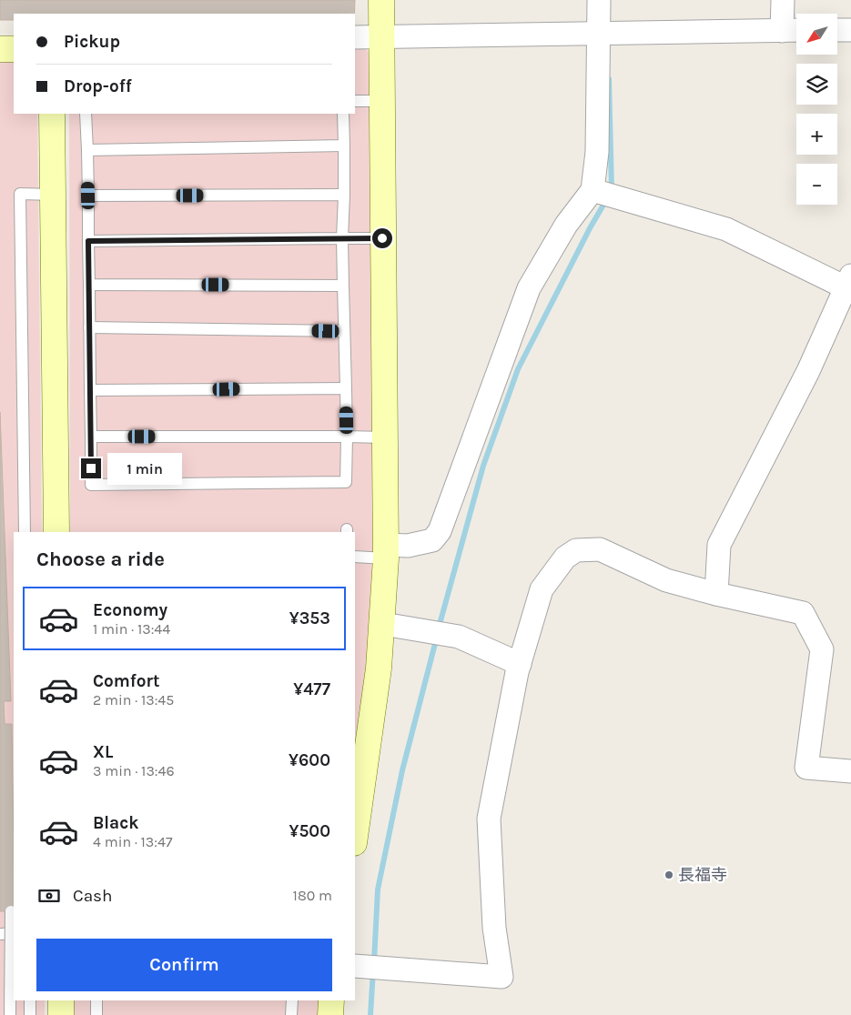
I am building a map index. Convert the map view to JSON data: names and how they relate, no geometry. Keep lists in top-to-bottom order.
{
  "places": ["長福寺"],
  "north": "bottom left",
  "page": {
    "map_buttons": ["+", "−"],
    "banner": ["Pickup", "Drop-off"],
    "bubble": "1 min",
    "heading": "Choose a ride",
    "list": [
      {
        "name": "Economy",
        "note": "1 min · 13:44",
        "value": "¥353"
      },
      {
        "name": "Comfort",
        "note": "2 min · 13:45",
        "value": "¥477"
      },
      {
        "name": "XL",
        "note": "3 min · 13:46",
        "value": "¥600"
      },
      {
        "name": "Black",
        "note": "4 min · 13:47",
        "value": "¥500"
      }
    ],
    "pay": ["Cash", "180 m"],
    "buttons": "Confirm"
  }
}
